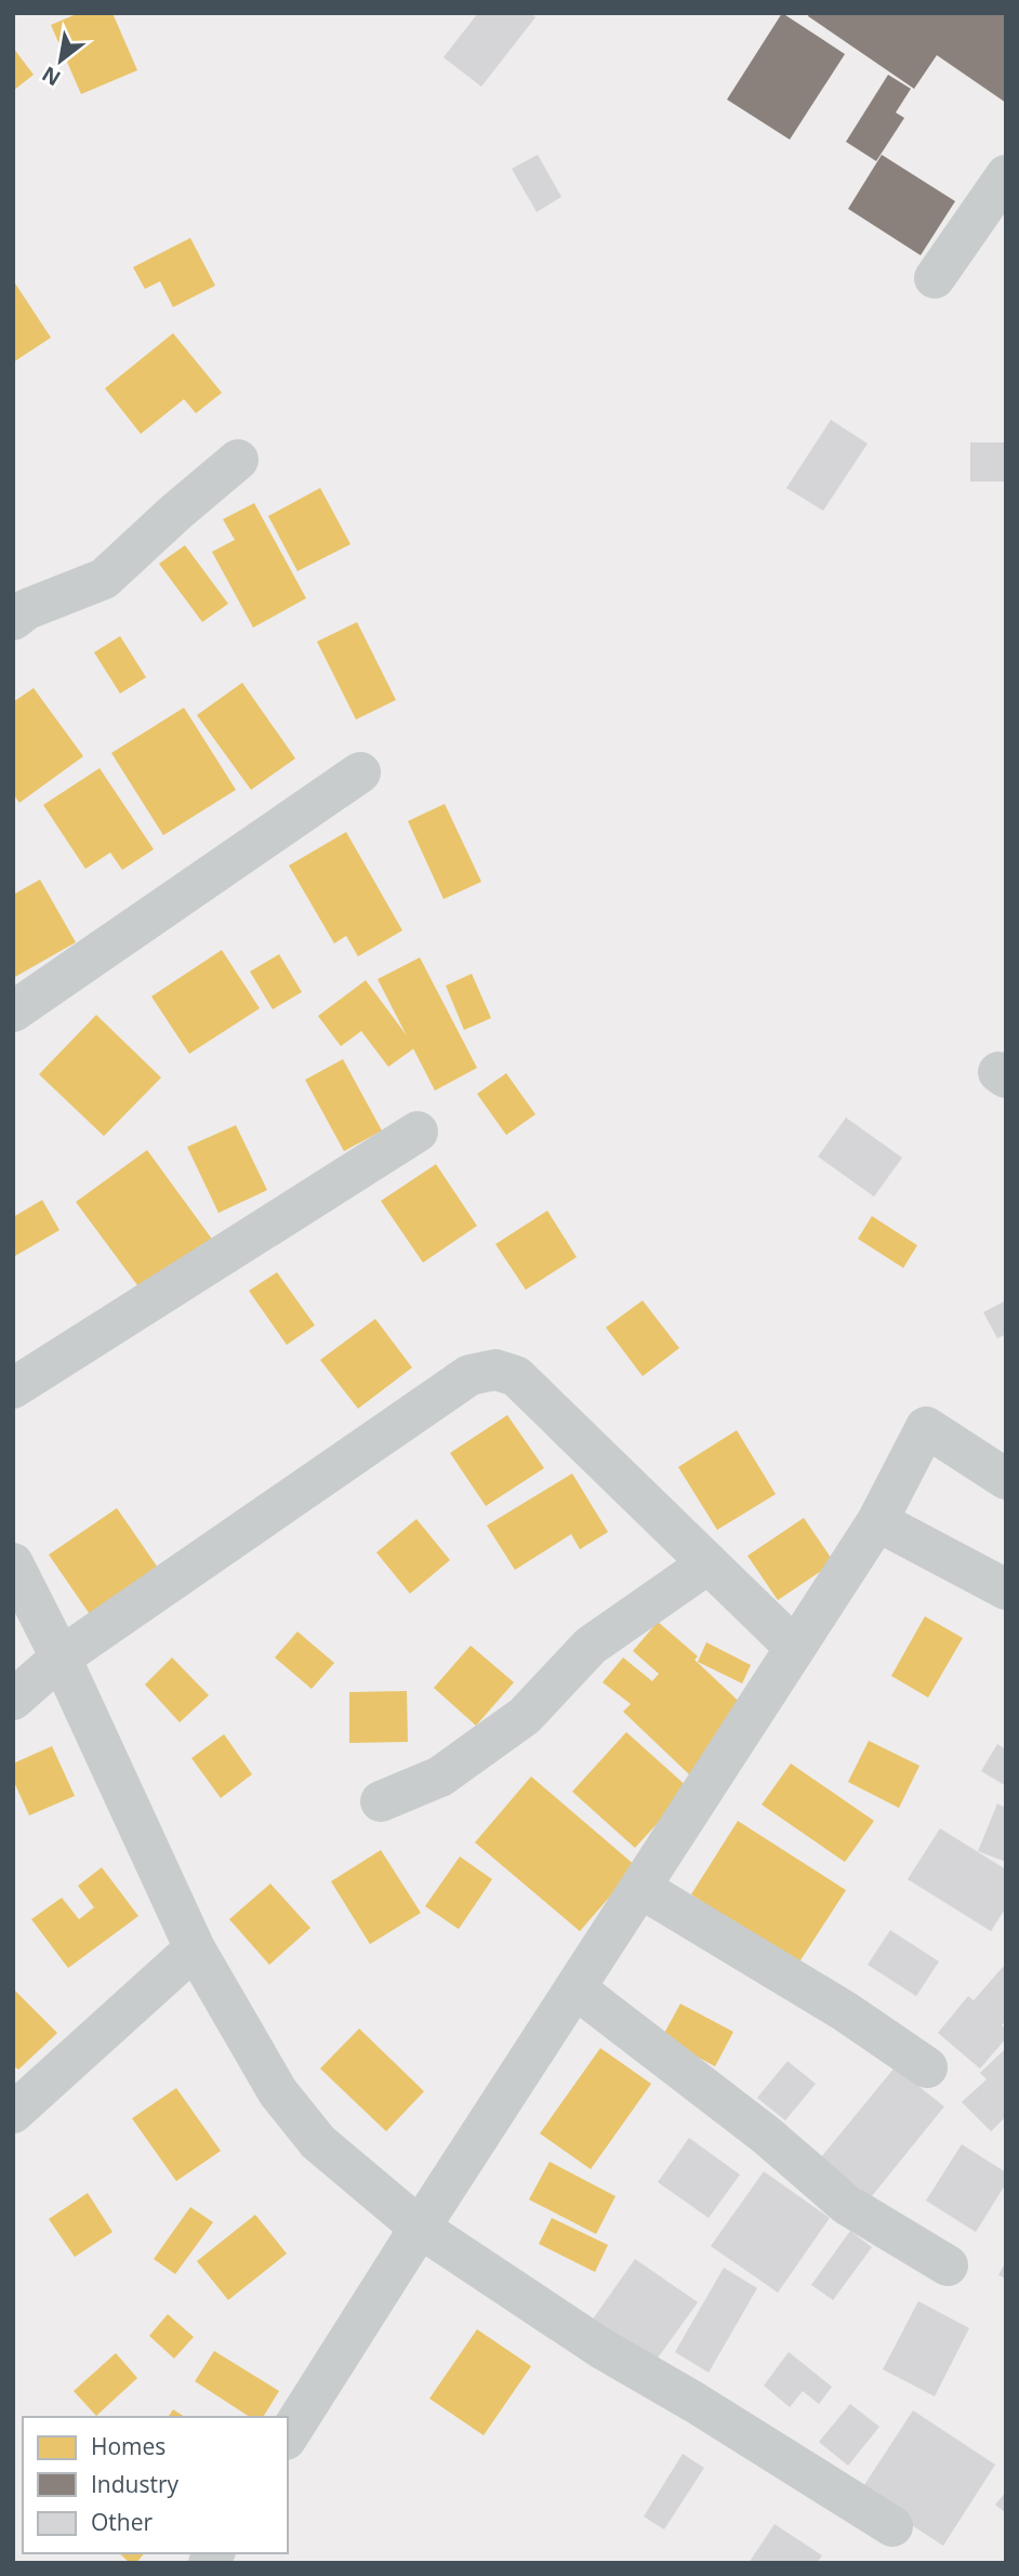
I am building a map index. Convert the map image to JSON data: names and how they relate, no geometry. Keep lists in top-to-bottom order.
{
  "legend": ["Homes", "Industry", "Other"],
  "north": "bottom left"
}
